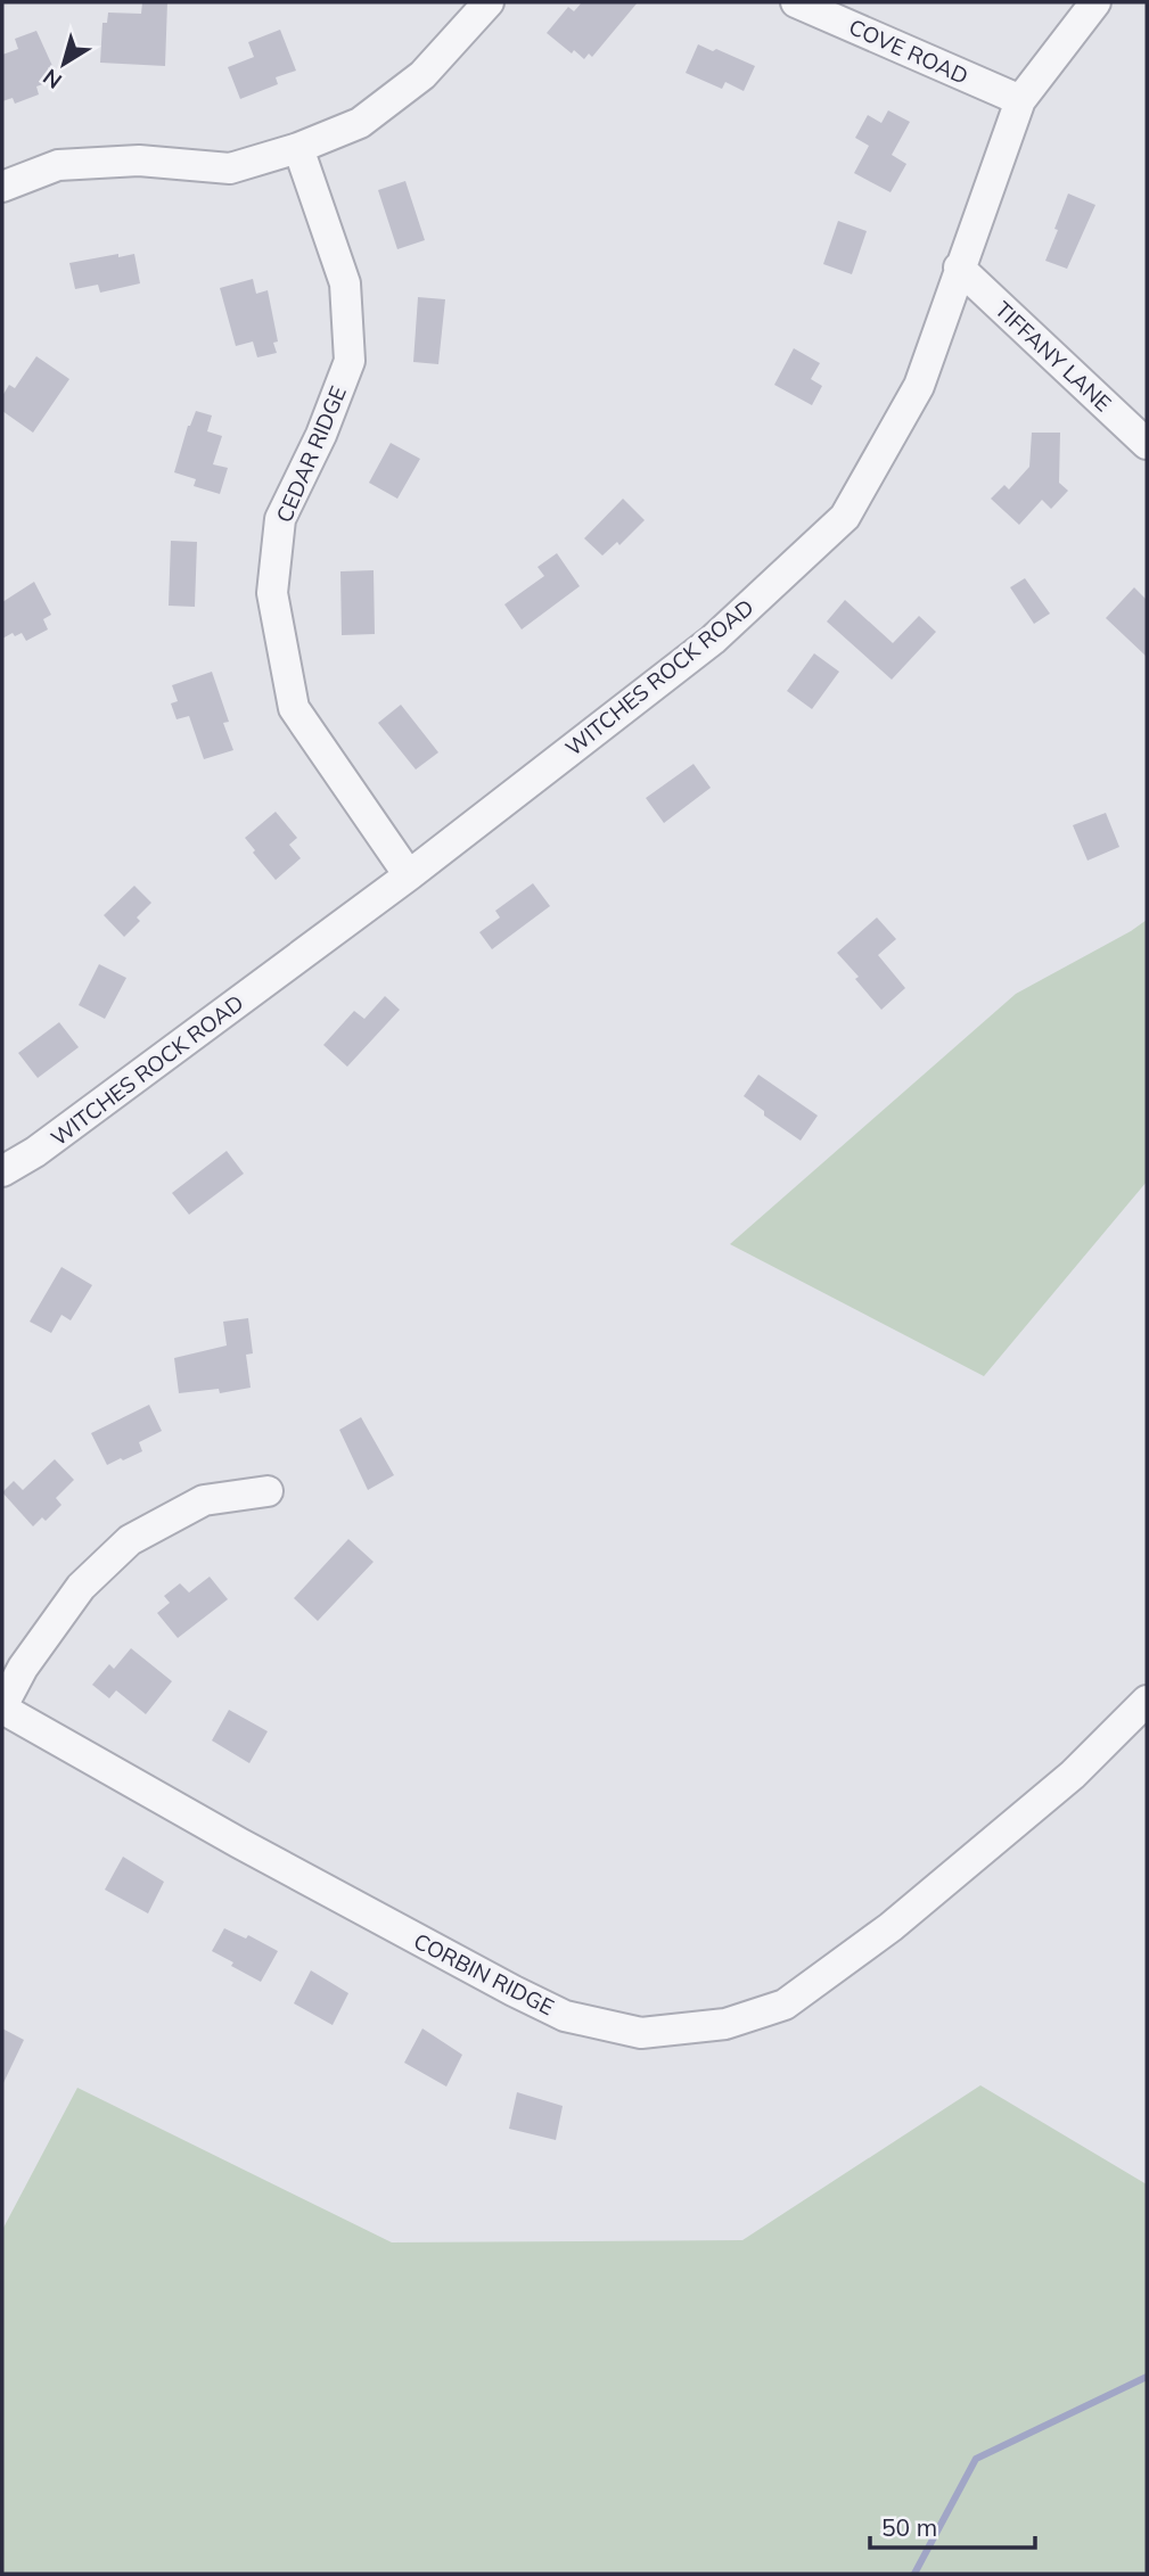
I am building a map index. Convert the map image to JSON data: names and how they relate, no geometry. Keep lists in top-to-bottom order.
{
  "streets": {
    "street": [
      "COVE ROAD",
      "TIFFANY LANE",
      "CEDAR RIDGE",
      "WITCHES ROCK ROAD",
      "CORBIN RIDGE"
    ]
  },
  "crossings": [
    ["COVE ROAD", "WITCHES ROCK ROAD"],
    ["TIFFANY LANE", "WITCHES ROCK ROAD"],
    ["CEDAR RIDGE", "WITCHES ROCK ROAD"]
  ],
  "scale_bar": "50 m",
  "north": "bottom left"
}
